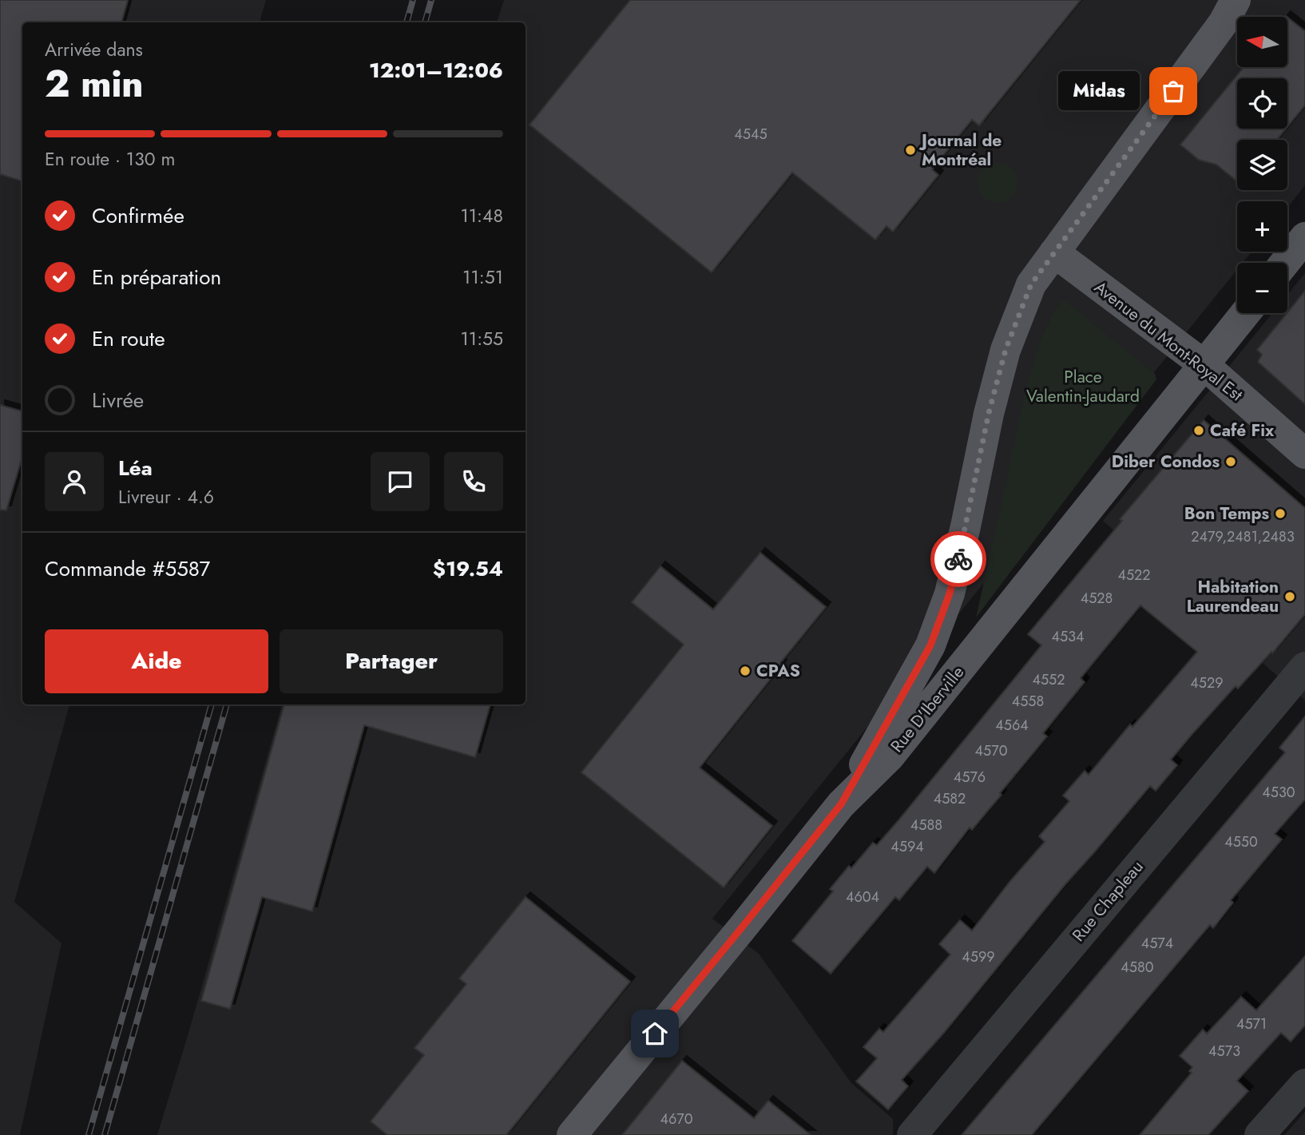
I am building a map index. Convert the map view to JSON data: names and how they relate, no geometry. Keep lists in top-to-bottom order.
{
  "streets": {
    "main road": ["Avenue du Mont-Royal Est", "Rue D'Iberville"],
    "street": ["Rue Chapleau"]
  },
  "crossings": [
    ["Avenue du Mont-Royal Est", "Rue D'Iberville"]
  ],
  "parks": ["Place Valentin-Jaudard"],
  "places": [
    "Midas",
    "Journal de Montréal",
    "Café Fix",
    "Diber Condos",
    "Bon Temps",
    "Habitation Laurendeau",
    "CPAS"
  ],
  "house_numbers": [
    "4545",
    "2479,2481,2483",
    "4522",
    "4528",
    "4534",
    "4552",
    "4529",
    "4558",
    "4564",
    "4570",
    "4576",
    "4530",
    "4582",
    "4588",
    "4550",
    "4594",
    "4604",
    "4574",
    "4599",
    "4580",
    "4571",
    "4573",
    "4670"
  ],
  "north": "left",
  "page": {
    "map_buttons": ["+", "−"],
    "heading": ["2 min", "Arrivée dans", "12:01–12:06"],
    "panel": [
      "Léa",
      "Livreur · 4.6",
      "Commande #5587",
      "$19.54"
    ],
    "bubble": "Midas",
    "bar": "En route · 130 m",
    "list": [
      ["Confirmée", "11:48"],
      ["En préparation", "11:51"],
      ["En route", "11:55"],
      "Livrée"
    ],
    "buttons": ["Aide", "Partager"]
  }
}
